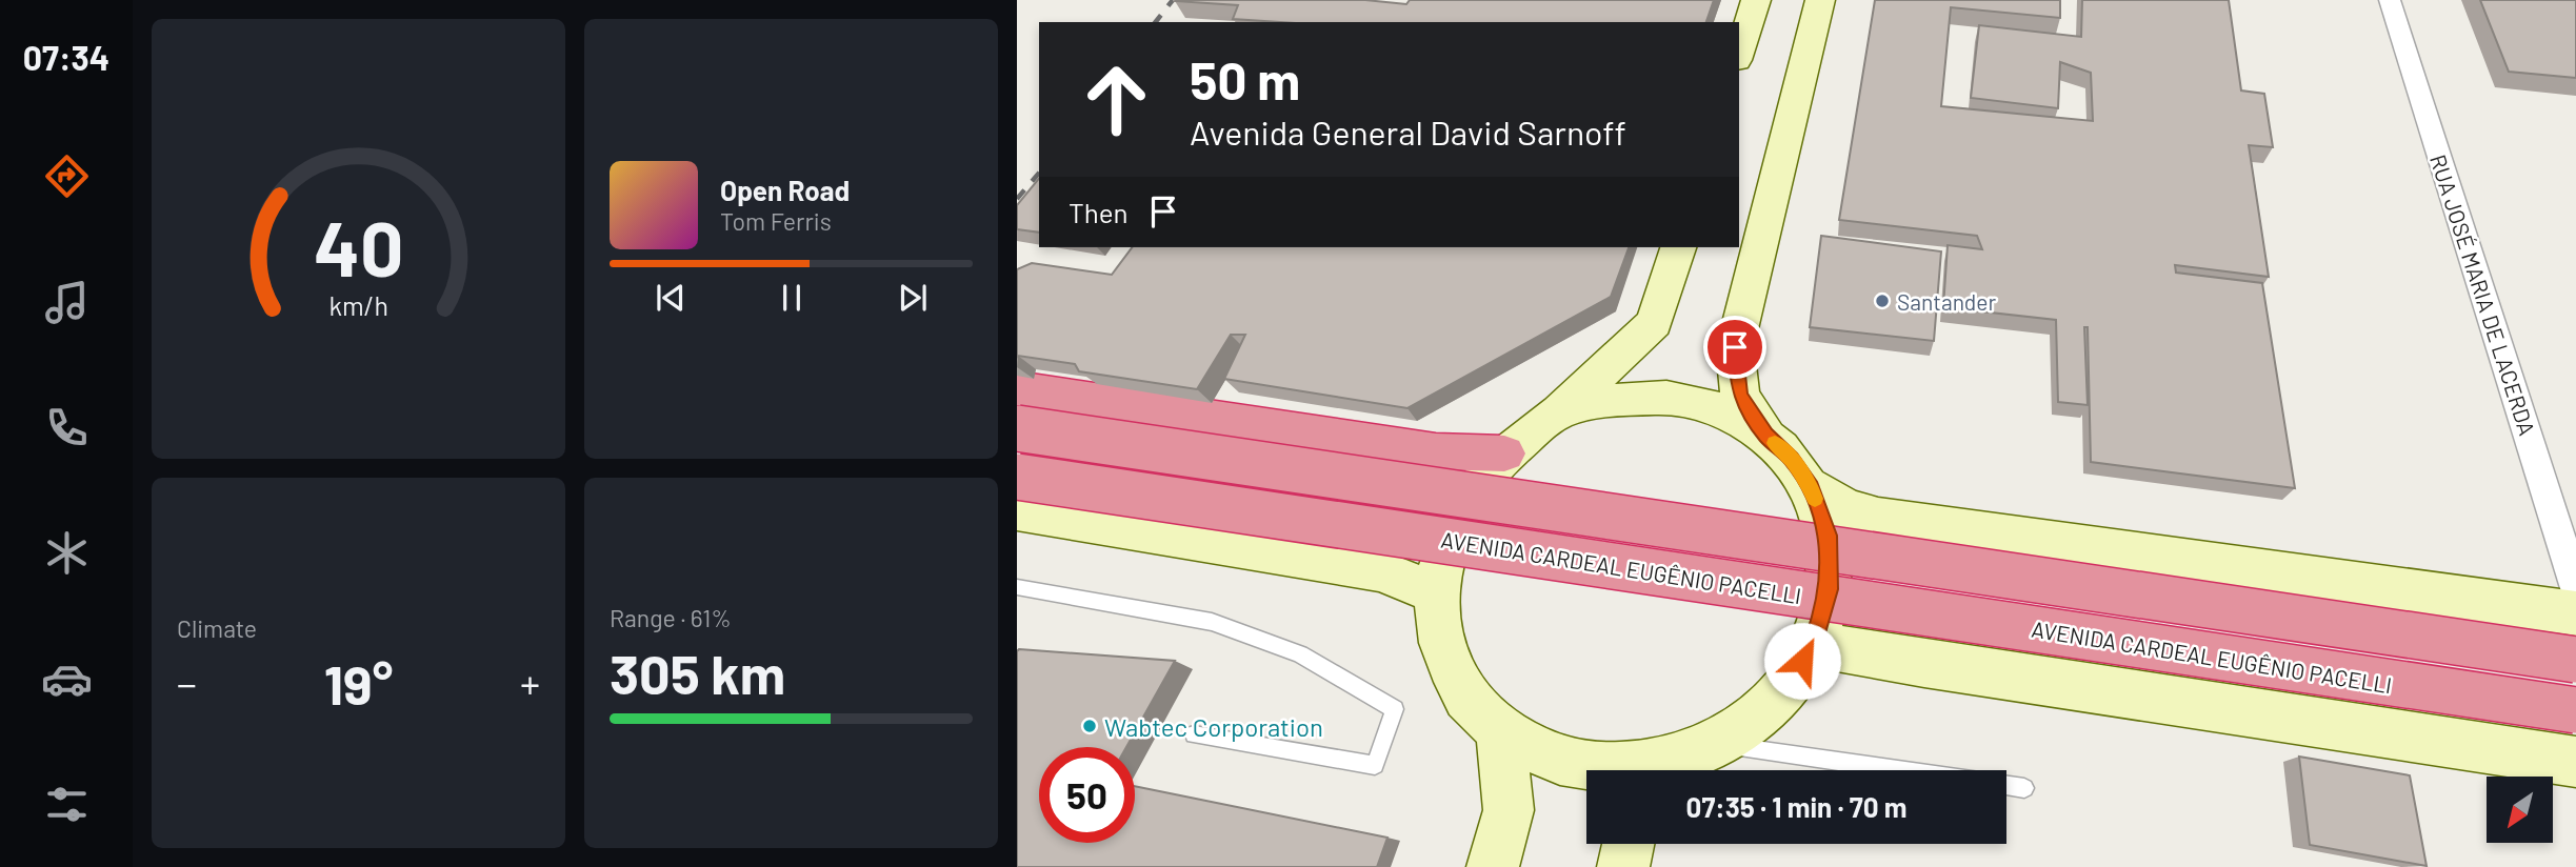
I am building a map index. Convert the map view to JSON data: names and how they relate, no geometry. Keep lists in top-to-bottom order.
{
  "streets": {
    "highway": ["AVENIDA CARDEAL EUGÊNIO PACELLI"],
    "street": ["RUA JOSÉ MARIA DE LACERDA"]
  },
  "places": ["Santander", "Wabtec Corporation"],
  "north": "bottom left",
  "page": {
    "tabs": "07:34",
    "turn": ["50 m", "Avenida General David Sarnoff"],
    "song": ["Open Road", "Tom Ferris"],
    "then": "Then",
    "tile": [
      "Climate",
      ["Range · 61%", "305 km"]
    ],
    "heat": ["−", "19°", "+"],
    "limit": "50",
    "trip": "07:35 · 1 min · 70 m",
    "gauge": ["40", "km/h"]
  }
}
